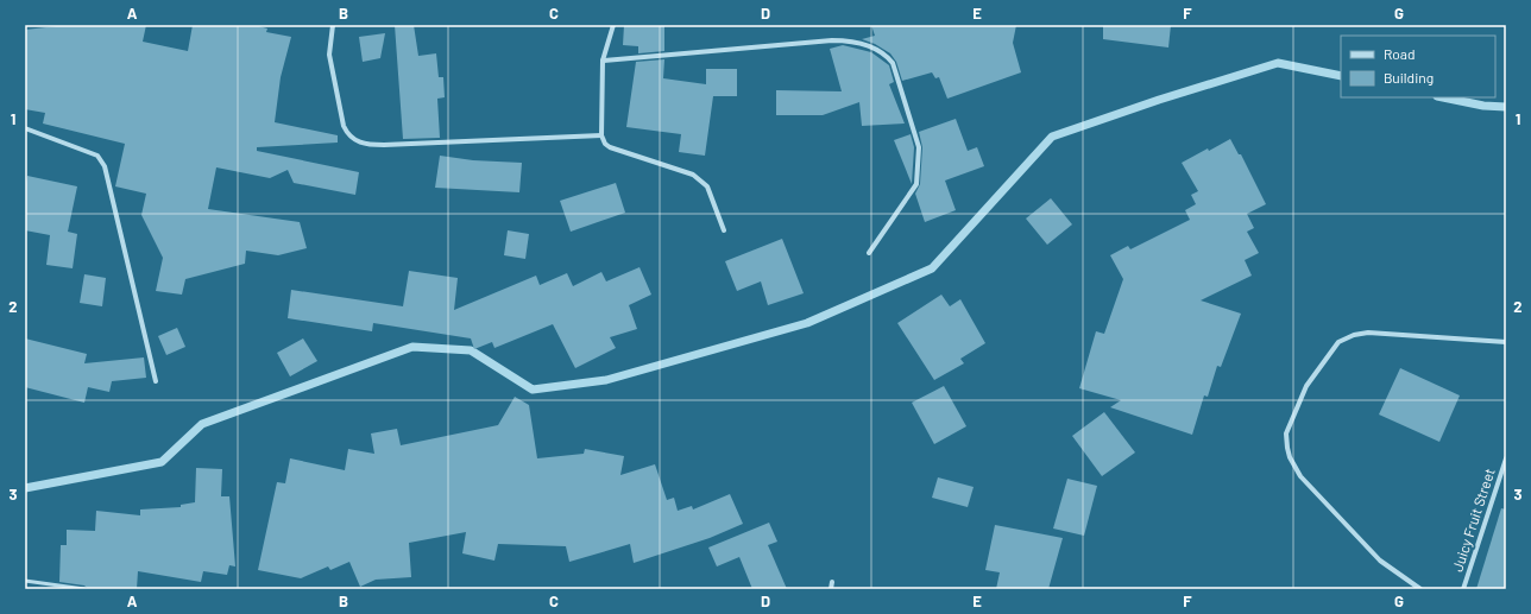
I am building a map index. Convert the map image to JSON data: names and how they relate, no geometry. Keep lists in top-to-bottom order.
{
  "streets": {
    "street": ["Juicy Fruit Street"]
  },
  "legend": ["Road", "Building"],
  "grid": {
    "columns": [
      "A",
      "B",
      "C",
      "D",
      "E",
      "F",
      "G"
    ],
    "rows": ["1", "2", "3"]
  }
}
